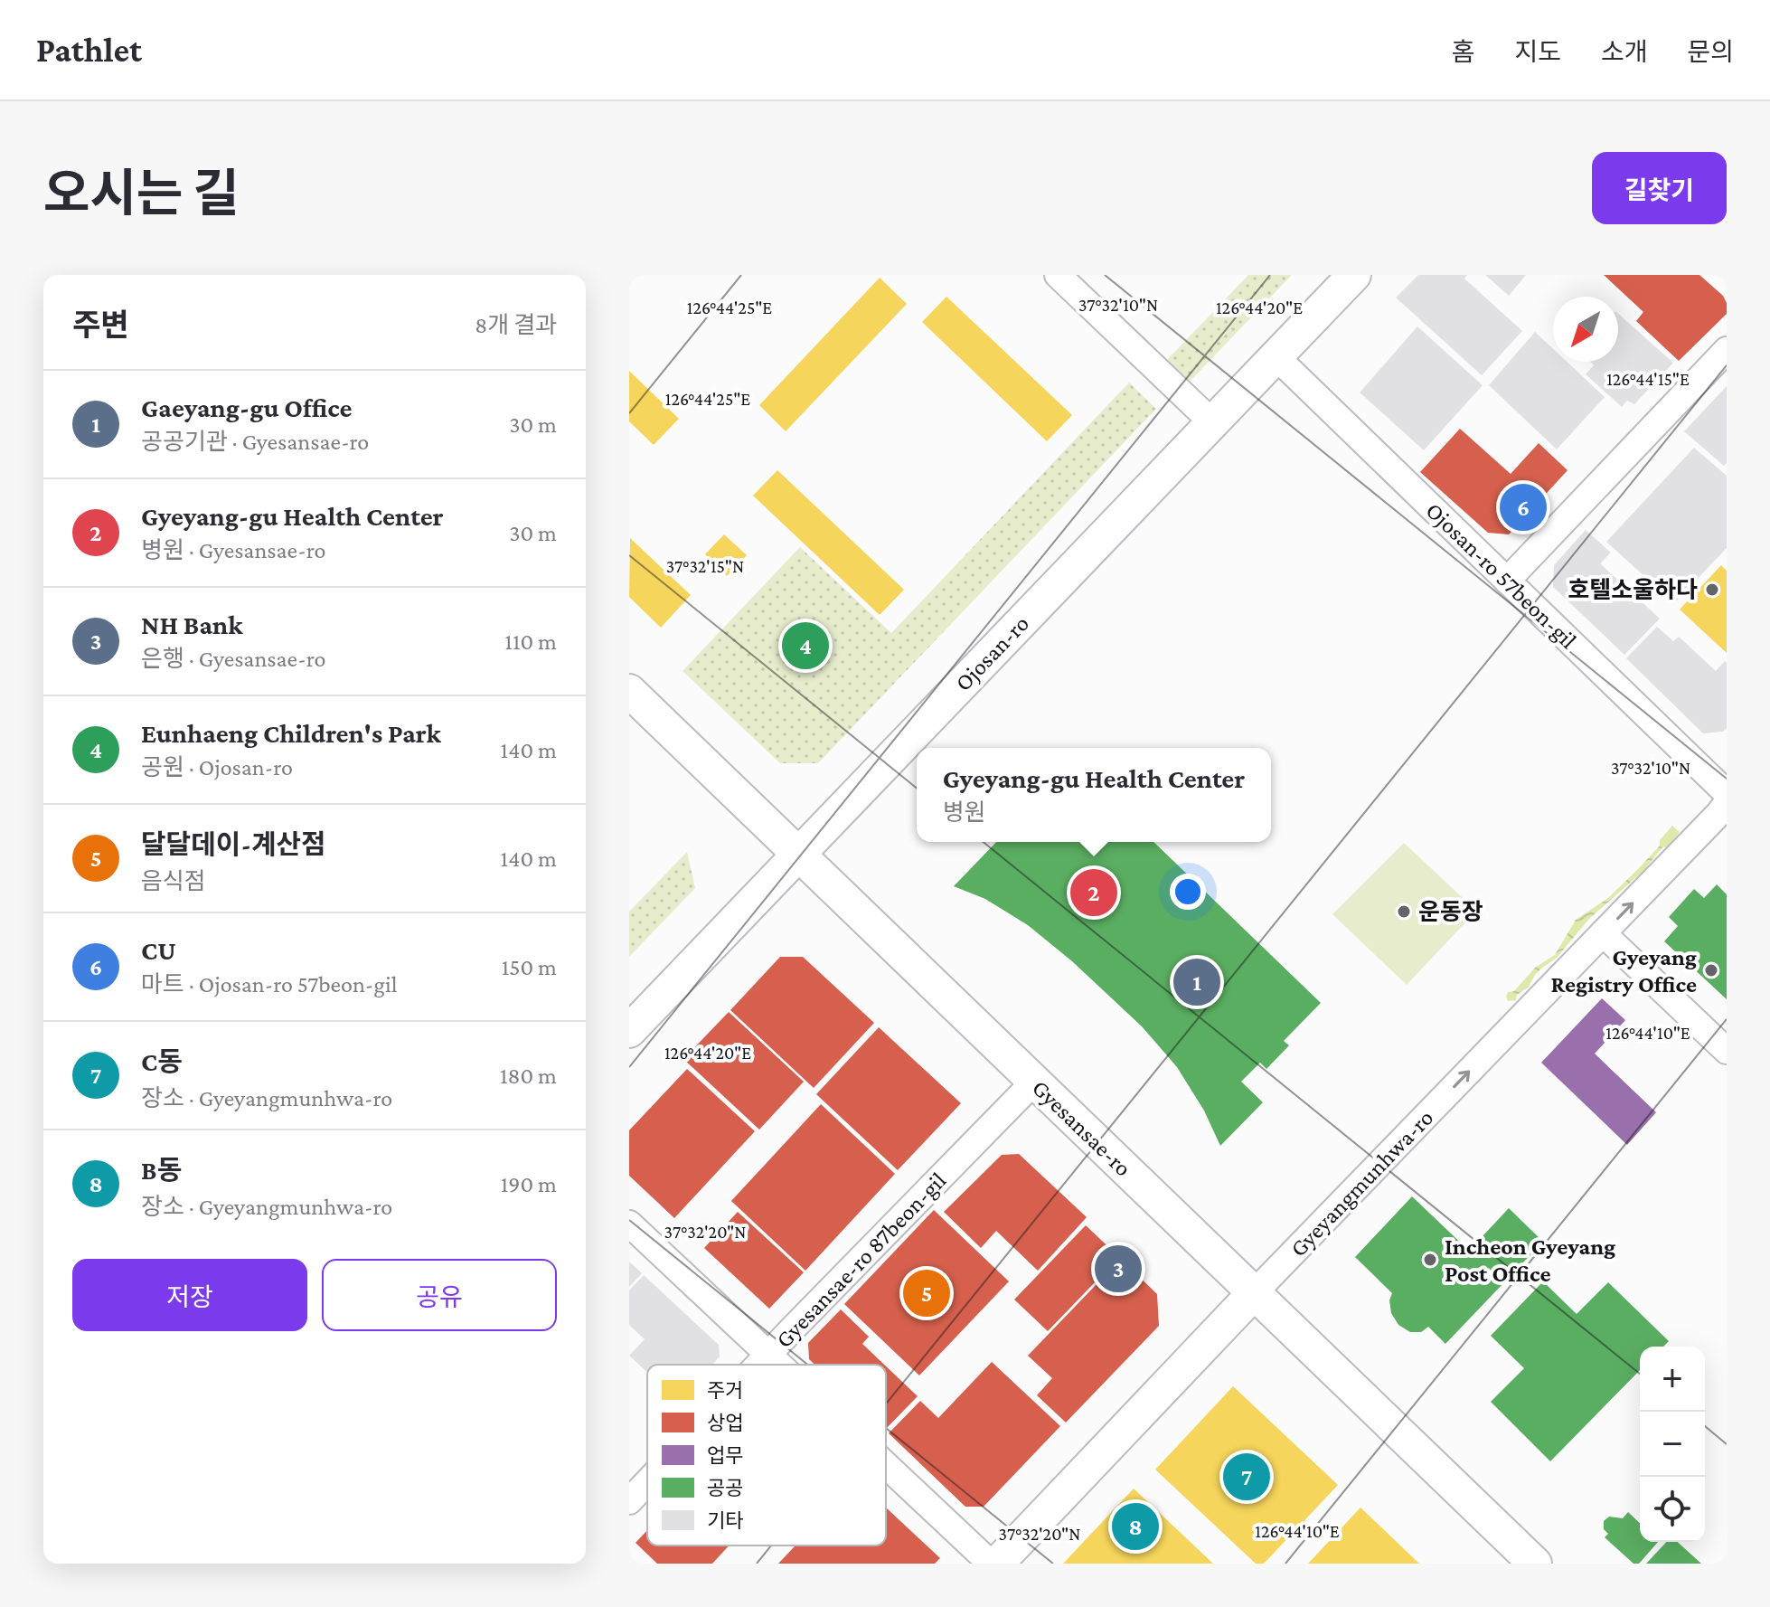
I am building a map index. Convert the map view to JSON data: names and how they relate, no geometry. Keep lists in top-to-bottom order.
{
  "streets": {
    "street": [
      "Ojosan-ro 57beon-gil",
      "Ojosan-ro",
      "Gyesansae-ro",
      "Gyeyangmunhwa-ro",
      "Gyesansae-ro 87beon-gil"
    ]
  },
  "crossings": [
    ["Ojosan-ro 57beon-gil", "Ojosan-ro"],
    ["Ojosan-ro", "Gyesansae-ro"],
    ["Gyesansae-ro", "Gyeyangmunhwa-ro"],
    ["Gyesansae-ro", "Gyesansae-ro 87beon-gil"]
  ],
  "one_way": ["Gyeyangmunhwa-ro"],
  "places": [
    "호텔소울하다",
    "운동장",
    "Gyeyang Registry Office",
    "Incheon Gyeyang Post Office"
  ],
  "legend": [
    "주거",
    "상업",
    "업무",
    "공공",
    "기타"
  ],
  "north": "bottom left",
  "page": {
    "header": "Pathlet",
    "nav": [
      "홈",
      "지도",
      "소개",
      "문의"
    ],
    "title": "오시는 길",
    "buttons": [
      "길찾기",
      ["저장", "공유"]
    ],
    "heading": ["주변", "8개 결과"],
    "list": [
      {
        "mark": "1",
        "name": "Gaeyang-gu Office",
        "note": "공공기관 · Gyesansae-ro",
        "value": "30 m"
      },
      {
        "mark": "2",
        "name": "Gyeyang-gu Health Center",
        "note": "병원 · Gyesansae-ro",
        "value": "30 m"
      },
      {
        "mark": "3",
        "name": "NH Bank",
        "note": "은행 · Gyesansae-ro",
        "value": "110 m"
      },
      {
        "mark": "4",
        "name": "Eunhaeng Children's Park",
        "note": "공원 · Ojosan-ro",
        "value": "140 m"
      },
      {
        "mark": "5",
        "name": "달달데이-계산점",
        "note": "음식점",
        "value": "140 m"
      },
      {
        "mark": "6",
        "name": "CU",
        "note": "마트 · Ojosan-ro 57beon-gil",
        "value": "150 m"
      },
      {
        "mark": "7",
        "name": "C동",
        "note": "장소 · Gyeyangmunhwa-ro",
        "value": "180 m"
      },
      {
        "mark": "8",
        "name": "B동",
        "note": "장소 · Gyeyangmunhwa-ro",
        "value": "190 m"
      }
    ],
    "pins": [
      "6",
      "4",
      "2",
      "1",
      "3",
      "5",
      "7",
      "8"
    ],
    "popup": ["Gyeyang-gu Health Center", "병원"],
    "map_buttons": ["+", "−"]
  },
  "coordinates": [
    "37°32'10\"N",
    "126°44'25\"E",
    "126°44'20\"E",
    "126°44'15\"E",
    "37°32'15\"N",
    "126°44'10\"E",
    "37°32'20\"N"
  ]
}
